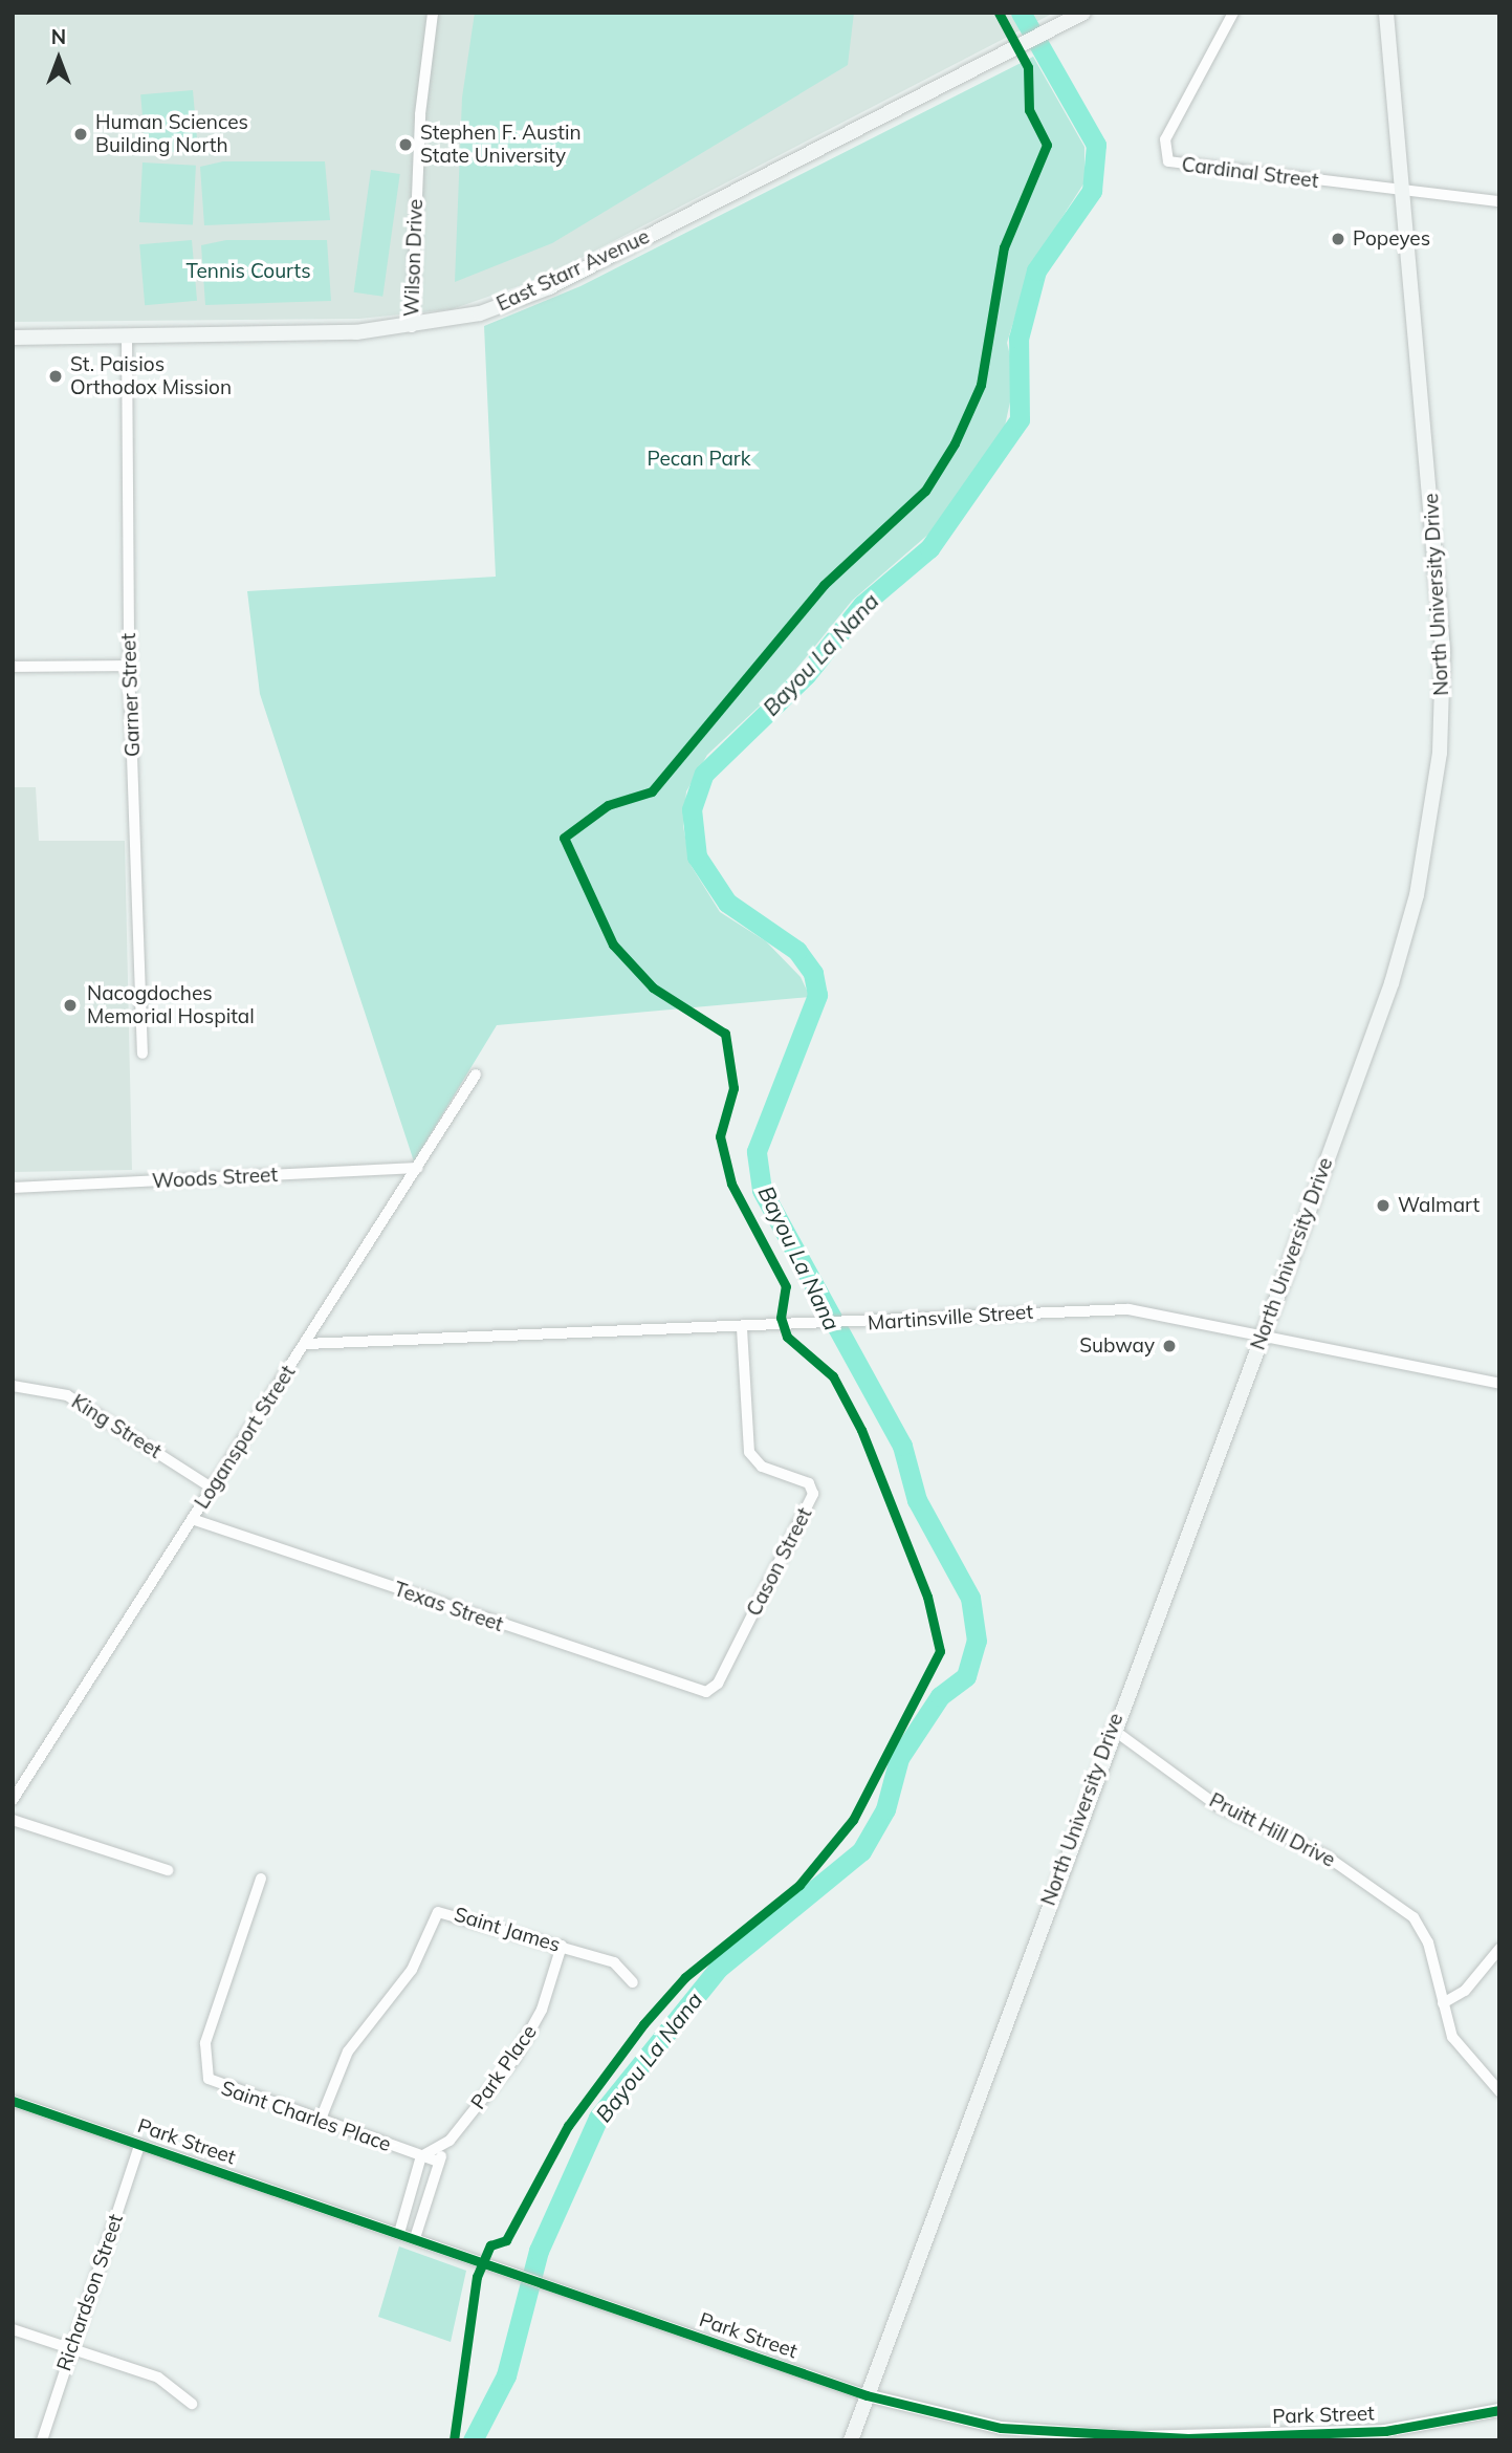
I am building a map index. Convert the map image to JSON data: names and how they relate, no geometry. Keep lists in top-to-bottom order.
{
  "streets": {
    "main road": ["East Starr Avenue", "North University Drive"],
    "street": [
      "Cardinal Street",
      "Wilson Drive",
      "Garner Street",
      "Woods Street",
      "Martinsville Street",
      "King Street",
      "Logansport Street",
      "Cason Street",
      "Texas Street",
      "Pruitt Hill Drive",
      "Saint James",
      "Park Place",
      "Saint Charles Place",
      "Park Street",
      "Richardson Street"
    ]
  },
  "crossings": [
    ["Cardinal Street", "North University Drive"],
    ["Wilson Drive", "East Starr Avenue"],
    ["East Starr Avenue", "Garner Street"],
    ["North University Drive", "Martinsville Street"],
    ["North University Drive", "Pruitt Hill Drive"],
    ["North University Drive", "Park Street"],
    ["Woods Street", "Logansport Street"],
    ["Martinsville Street", "Logansport Street"],
    ["Martinsville Street", "Cason Street"],
    ["King Street", "Logansport Street"],
    ["Logansport Street", "Texas Street"],
    ["Cason Street", "Texas Street"],
    ["Saint James", "Park Place"],
    ["Saint James", "Saint Charles Place"],
    ["Park Place", "Saint Charles Place"],
    ["Park Place", "Park Street"],
    ["Park Street", "Richardson Street"]
  ],
  "water": ["Bayou La Nana"],
  "parks": ["Tennis Courts", "Pecan Park"],
  "places": [
    "Human Sciences Building North",
    "Stephen F. Austin State University",
    "Popeyes",
    "St. Paisios Orthodox Mission",
    "Nacogdoches Memorial Hospital",
    "Walmart",
    "Subway"
  ],
  "north": "top"
}
